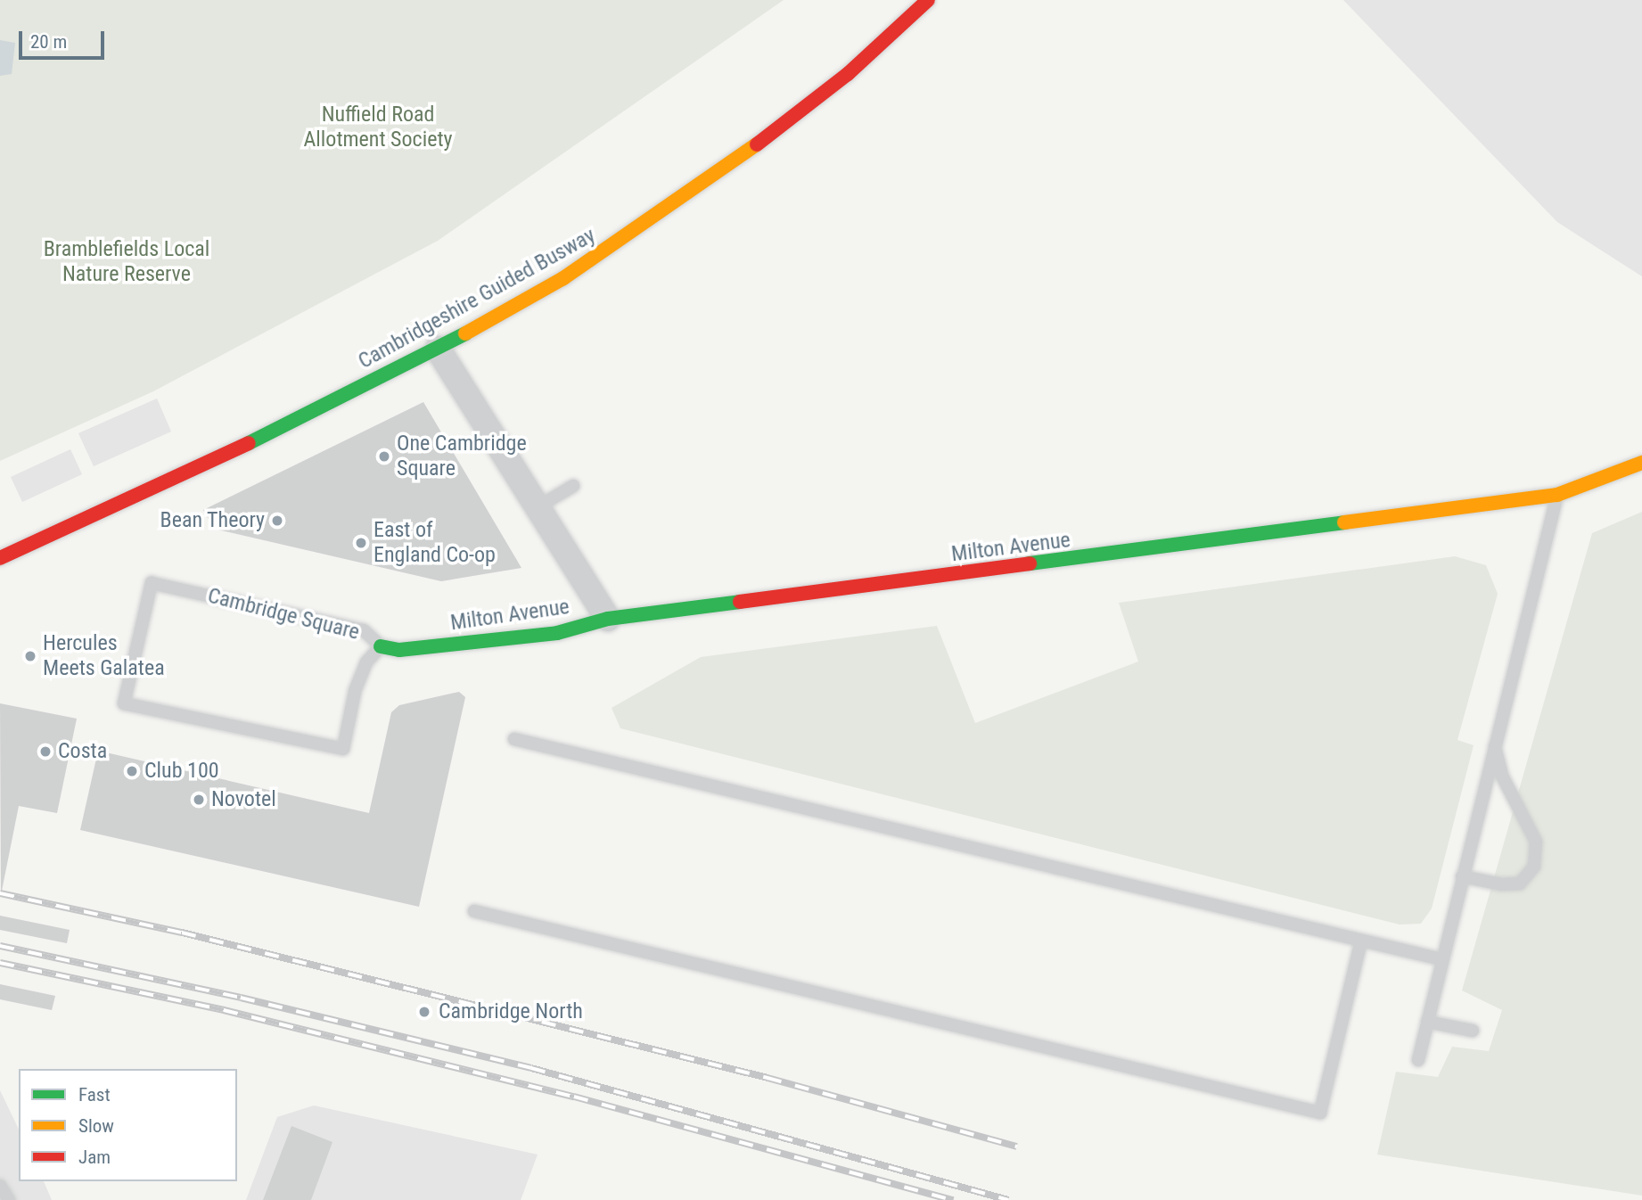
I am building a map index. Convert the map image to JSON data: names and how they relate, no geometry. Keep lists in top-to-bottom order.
{
  "streets": {
    "street": ["Cambridgeshire Guided Busway", "Milton Avenue"],
    "lane": ["Cambridge Square"]
  },
  "crossings": [
    ["Milton Avenue", "Cambridge Square"]
  ],
  "parks": ["Nuffield Road Allotment Society", "Bramblefields Local Nature Reserve"],
  "places": [
    "One Cambridge Square",
    "Bean Theory",
    "East of England Co-op",
    "Hercules Meets Galatea",
    "Costa",
    "Club 100",
    "Novotel",
    "Cambridge North"
  ],
  "legend": ["Fast", "Slow", "Jam"],
  "scale_bar": "20 m"
}
